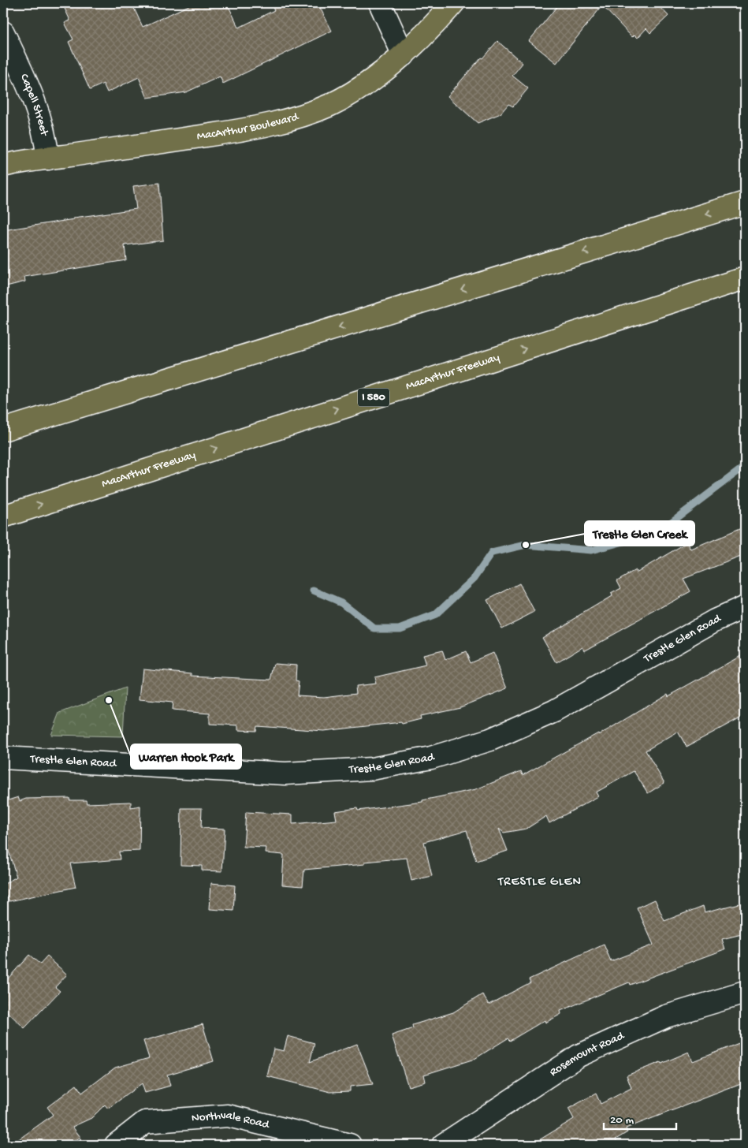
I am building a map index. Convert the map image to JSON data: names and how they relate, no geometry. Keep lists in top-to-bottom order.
{
  "streets": {
    "main road": ["MacArthur Boulevard", "MacArthur Freeway", "I 580"],
    "street": [
      "Capell Street",
      "Trestle Glen Road",
      "Rosemount Road",
      "Northvale Road"
    ]
  },
  "crossings": [
    ["Capell Street", "MacArthur Boulevard"]
  ],
  "districts": ["TRESTLE GLEN"],
  "places": ["Trestle Glen Creek", "Warren Hook Park"],
  "scale_bar": "20 m"
}
